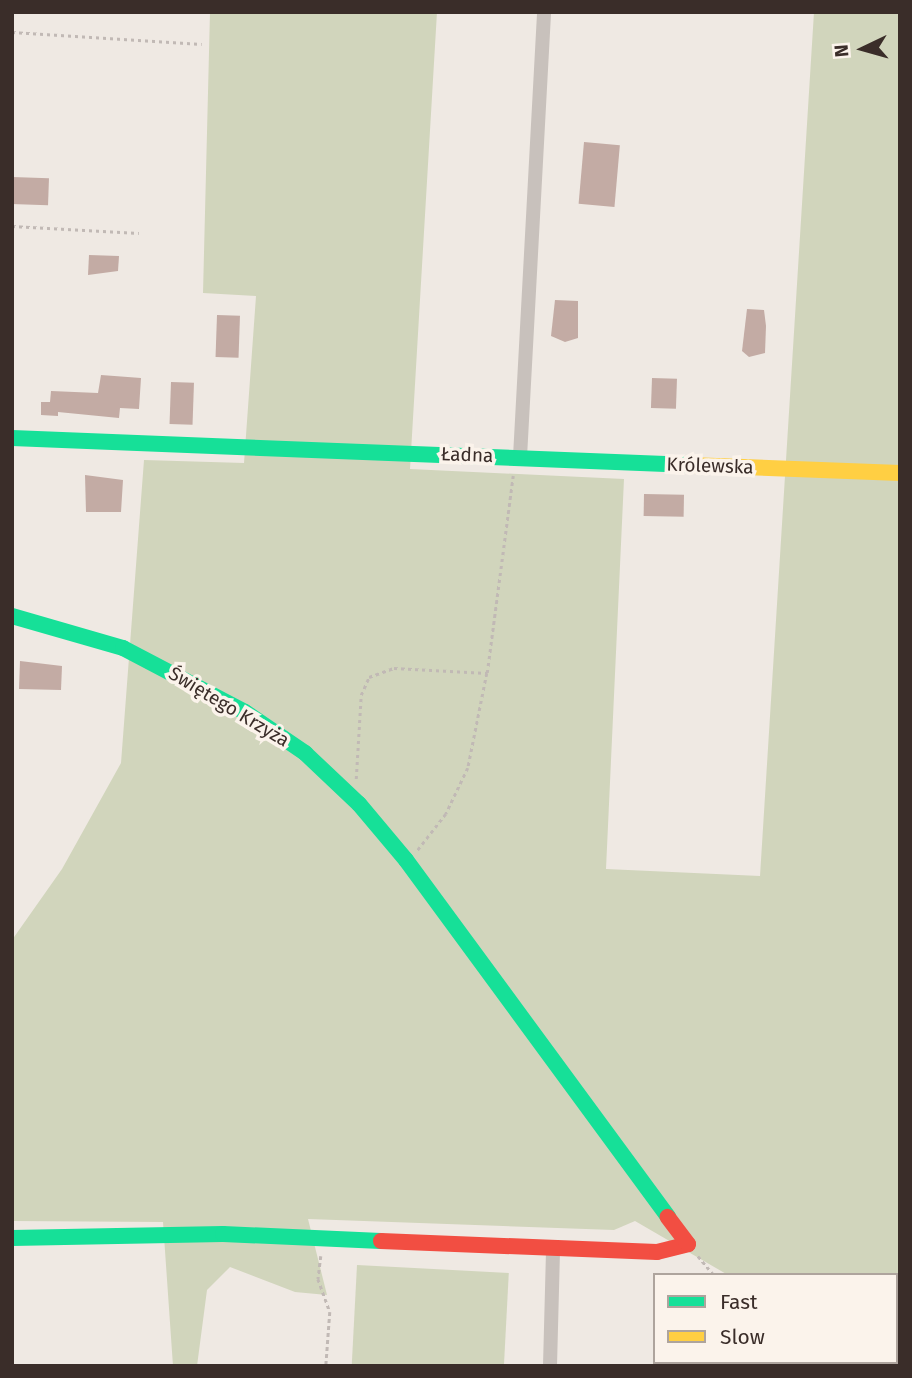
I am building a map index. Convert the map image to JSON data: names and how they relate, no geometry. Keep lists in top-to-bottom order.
{
  "streets": {
    "street": ["Ładna", "Królewska", "Świętego Krzyża"]
  },
  "crossings": [
    ["Ładna", "Królewska"]
  ],
  "legend": ["Fast", "Slow"],
  "north": "left"
}
